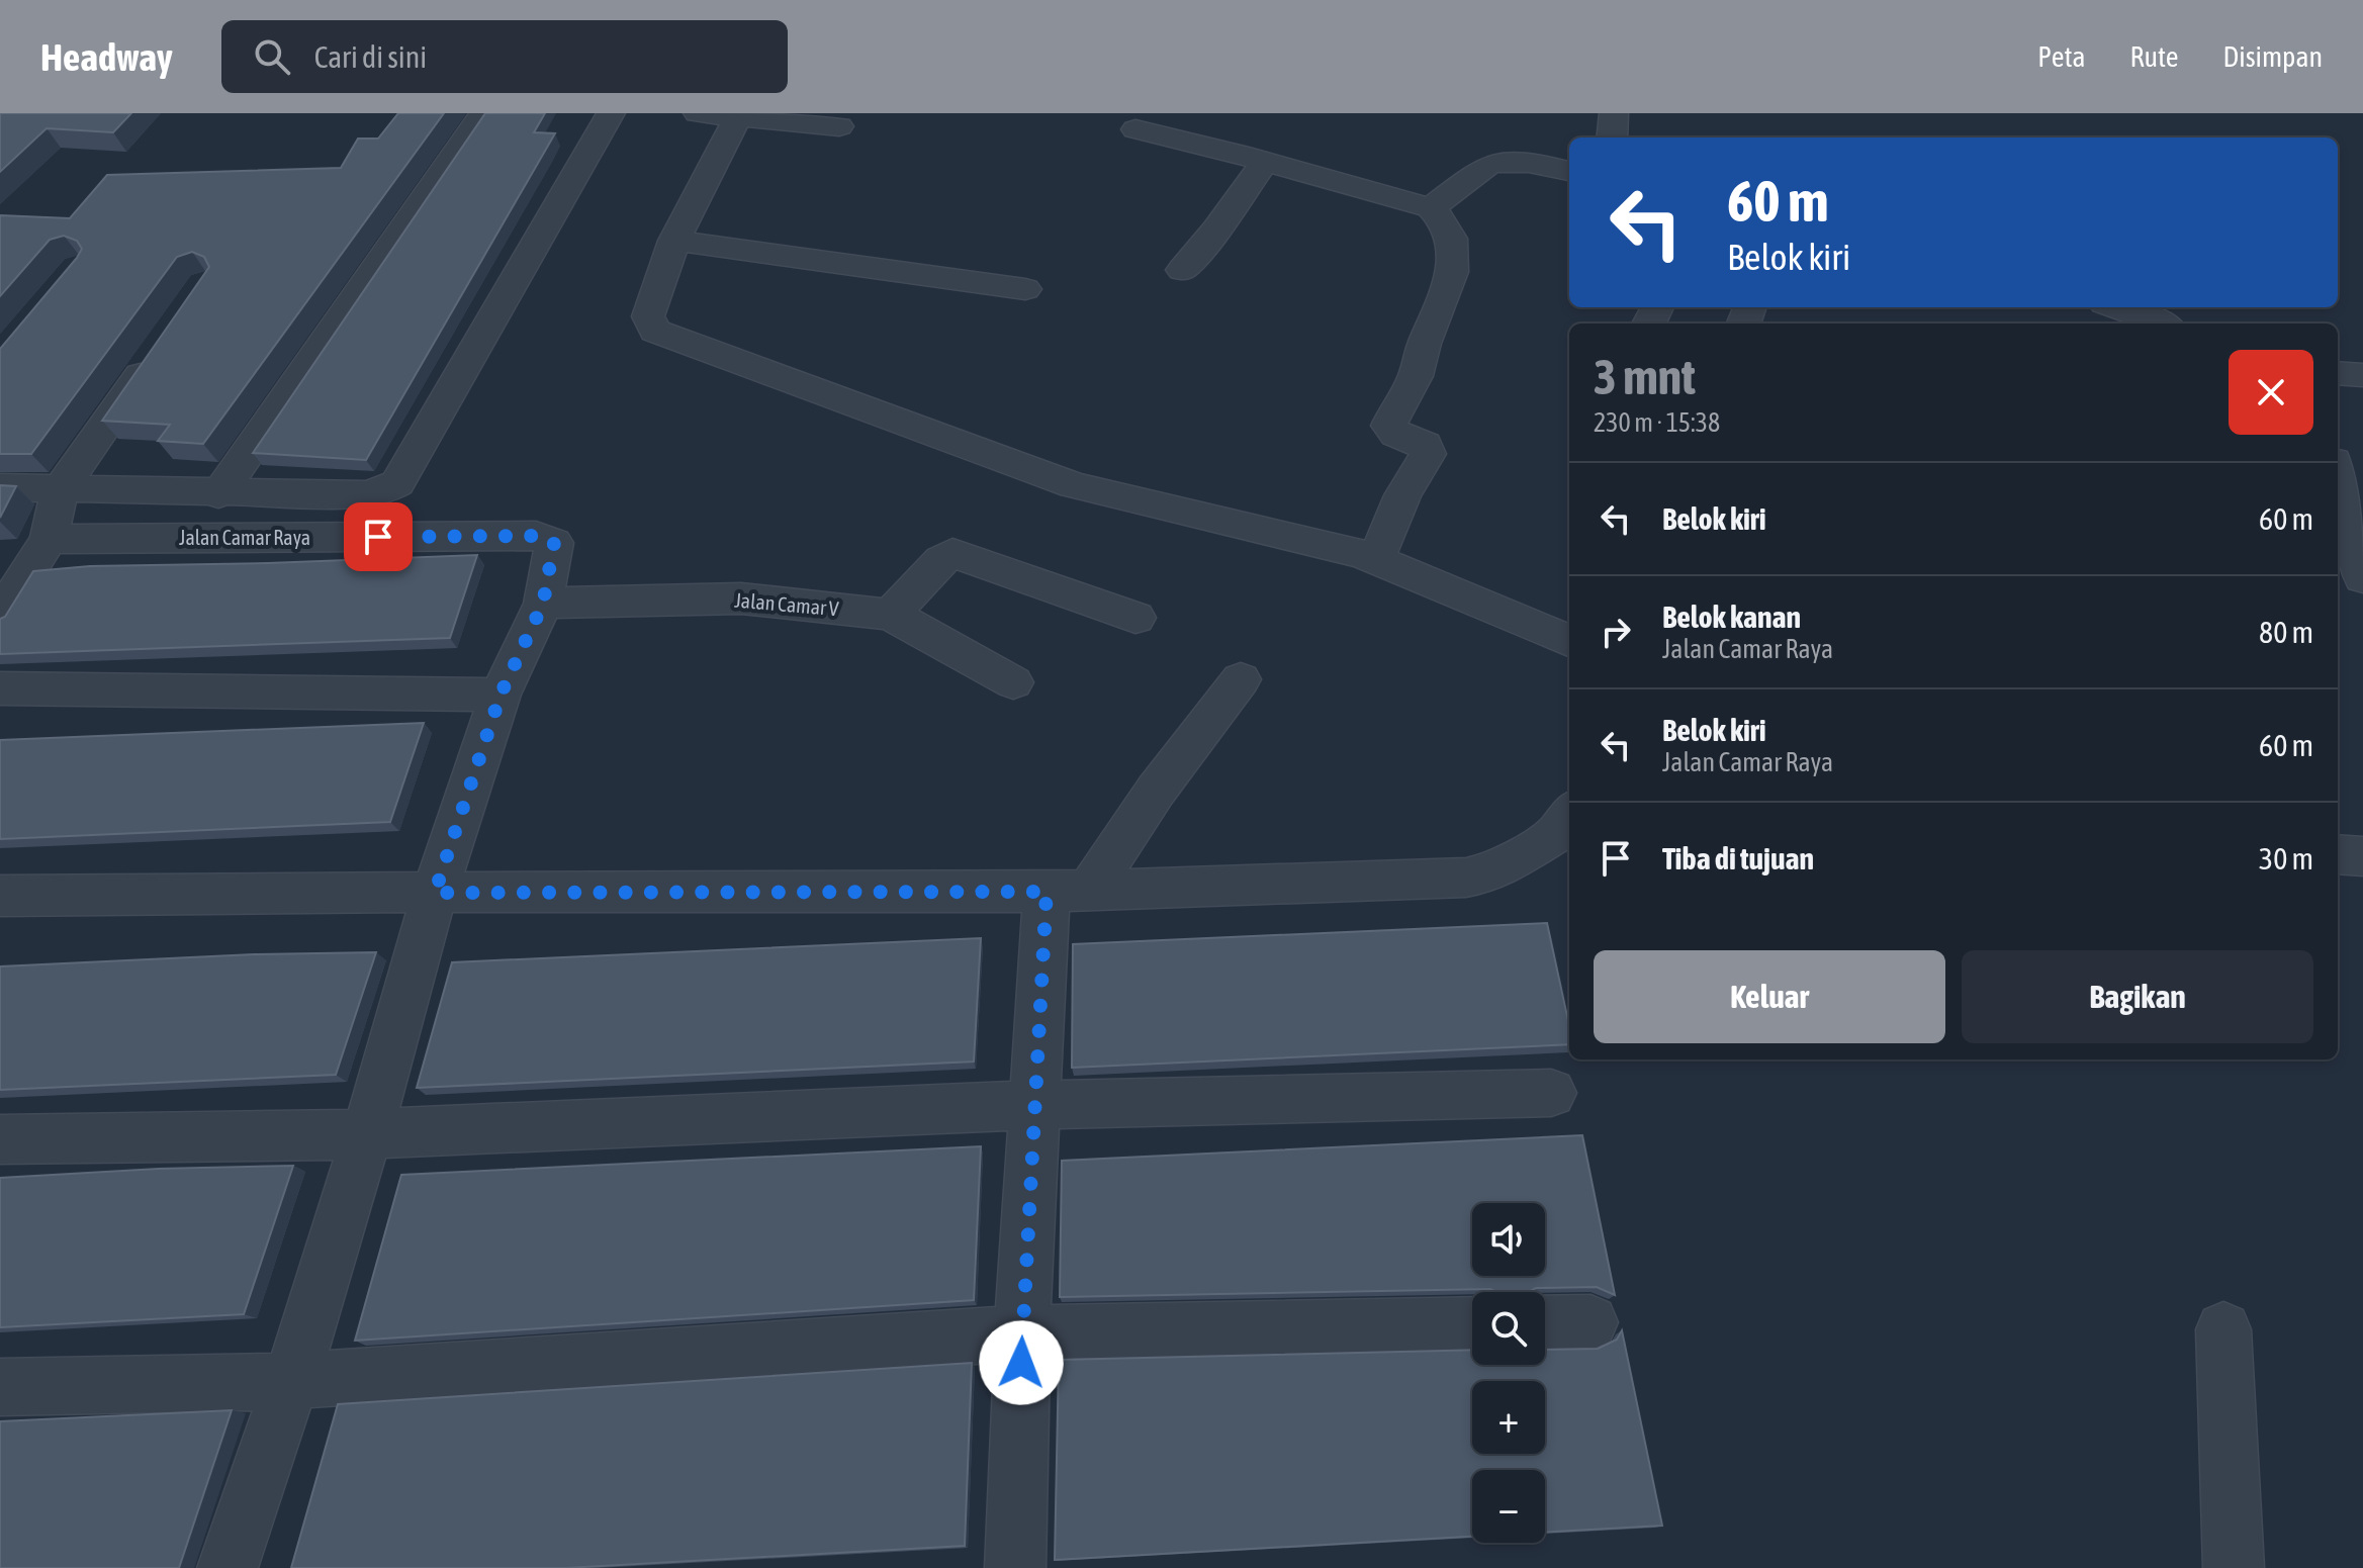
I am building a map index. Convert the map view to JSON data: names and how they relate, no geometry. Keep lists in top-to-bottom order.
{
  "streets": {
    "street": ["Jalan Camar Raya", "Jalan Camar V"]
  },
  "crossings": [
    ["Jalan Camar Raya", "Jalan Camar V"]
  ],
  "page": {
    "header": "Headway",
    "search": "Cari di sini",
    "nav": ["Peta", "Rute", "Disimpan"],
    "turn": ["60 m", "Belok kiri"],
    "heading": ["3 mnt", "230 m · 15:38"],
    "list": [
      {
        "name": "Belok kiri",
        "value": "60 m"
      },
      {
        "name": "Belok kanan",
        "note": "Jalan Camar Raya",
        "value": "80 m"
      },
      {
        "name": "Belok kiri",
        "note": "Jalan Camar Raya",
        "value": "60 m"
      },
      {
        "name": "Tiba di tujuan",
        "value": "30 m"
      }
    ],
    "buttons": ["Keluar", "Bagikan"],
    "map_buttons": ["+", "−"]
  }
}
